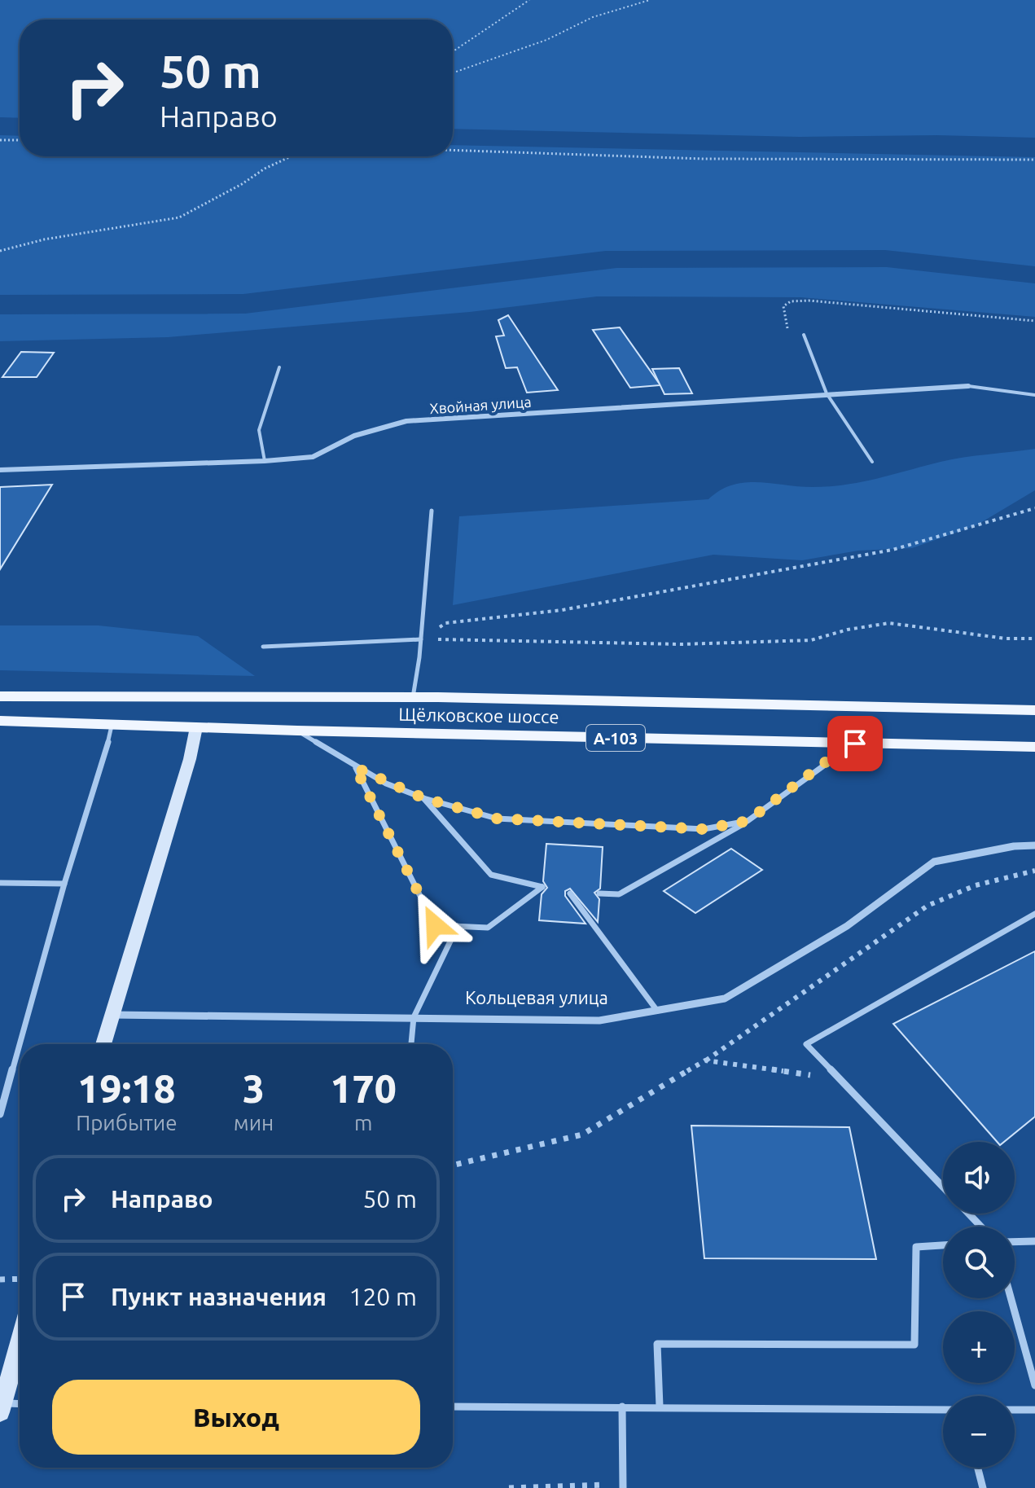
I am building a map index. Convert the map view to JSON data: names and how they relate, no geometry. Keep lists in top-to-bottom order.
{
  "streets": {
    "main road": ["Щёлковское шоссе", "А-103"],
    "street": ["Хвойная улица", "Кольцевая улица"]
  },
  "page": {
    "turn": ["50 m", "Направо"],
    "eta": [
      "19:18",
      "Прибытие",
      "3",
      "мин",
      "170",
      "m"
    ],
    "map_buttons": ["+", "−"],
    "list": [
      {
        "name": "Направо",
        "value": "50 m"
      },
      {
        "name": "Пункт назначения",
        "value": "120 m"
      }
    ],
    "buttons": "Выход"
  }
}
